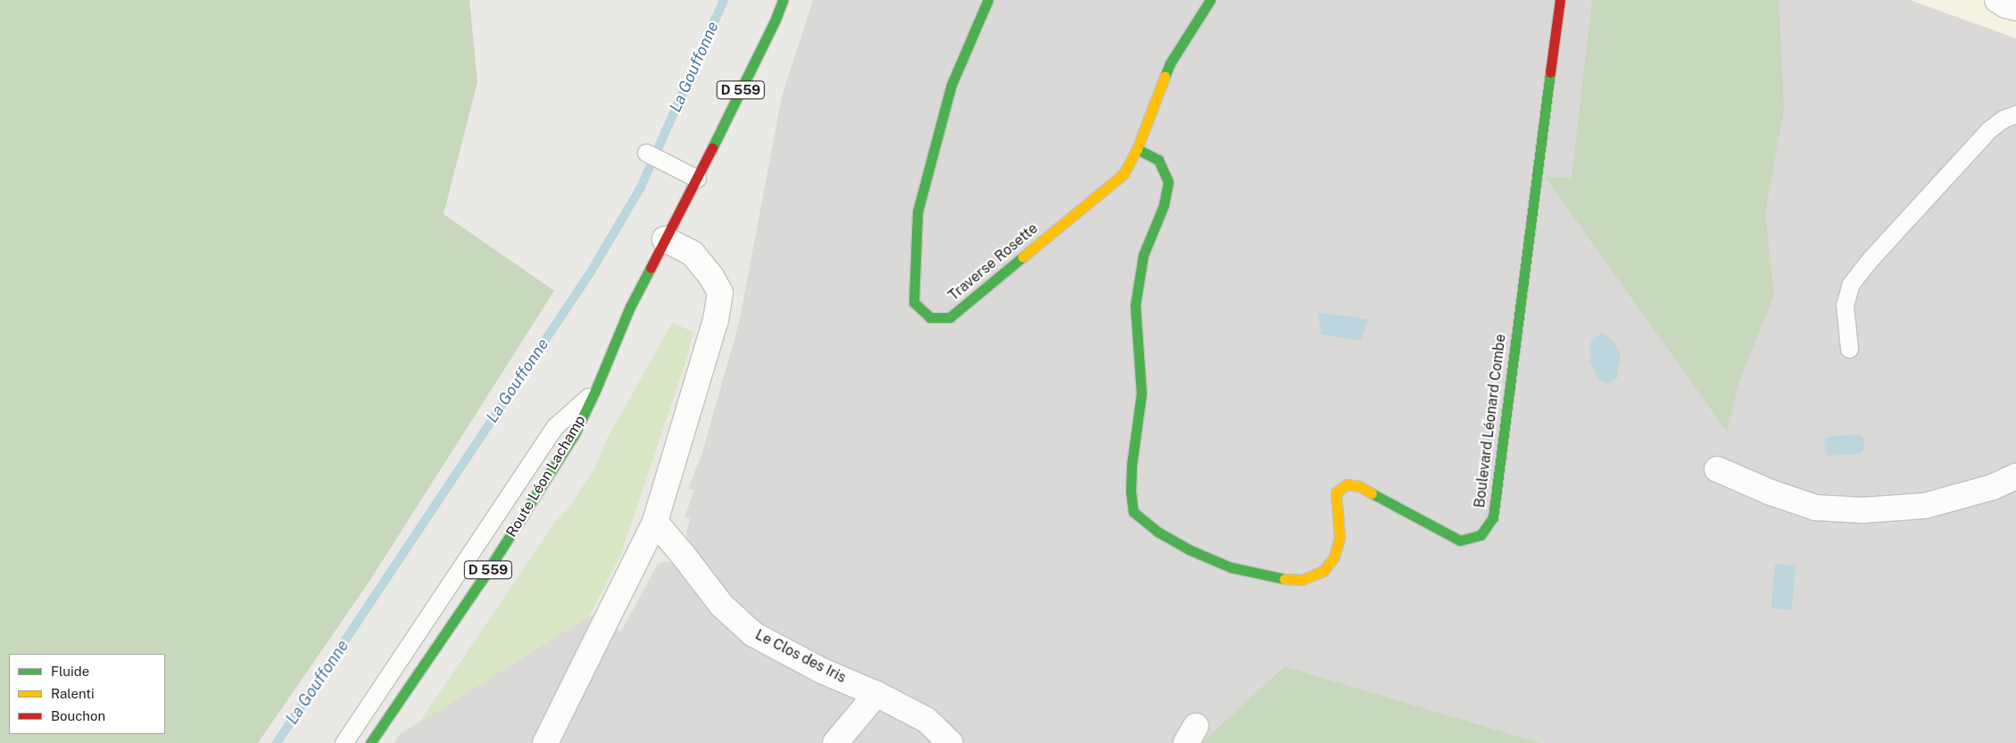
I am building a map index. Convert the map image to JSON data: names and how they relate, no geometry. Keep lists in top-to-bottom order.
{
  "streets": {
    "street": [
      "D 559",
      "Traverse Rosette",
      "Boulevard Léonard Combe",
      "Route Léon Lachamp",
      "Le Clos des Iris"
    ]
  },
  "crossings": [
    ["Traverse Rosette", "Boulevard Léonard Combe"]
  ],
  "water": ["La Gouffonne"],
  "legend": ["Fluide", "Ralenti", "Bouchon"]
}
